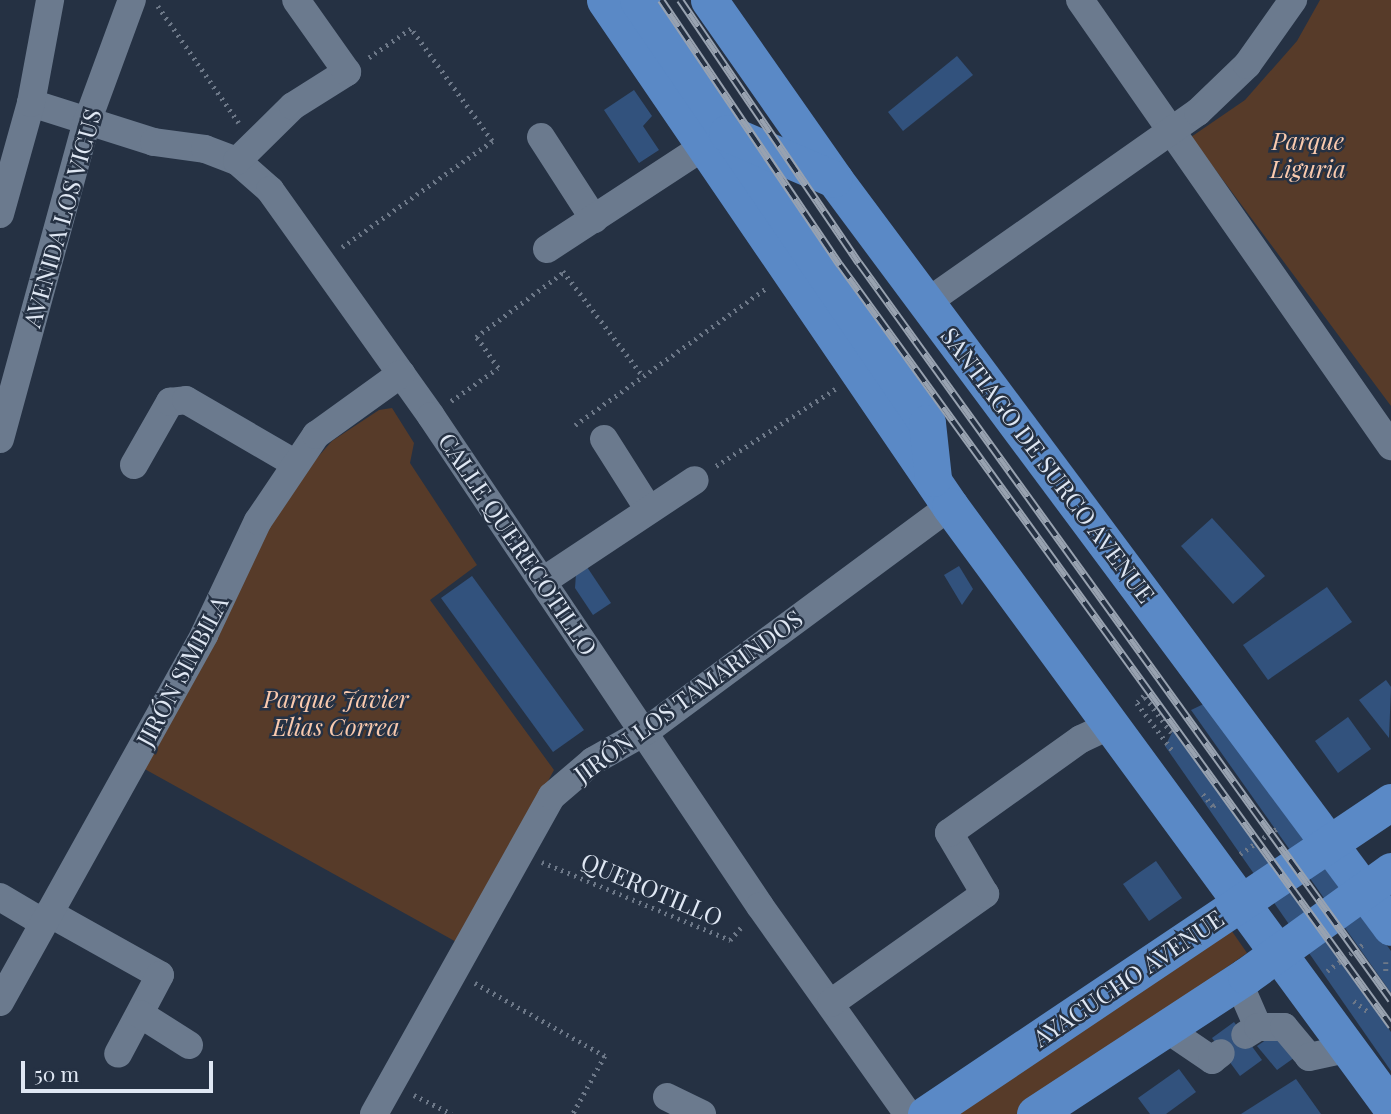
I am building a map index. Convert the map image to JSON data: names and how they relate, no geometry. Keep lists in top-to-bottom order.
{
  "streets": {
    "main road": ["SANTIAGO DE SURCO AVENUE", "AYACUCHO AVENUE"],
    "street": [
      "AVENIDA LOS VICUS",
      "CALLE QUERECOTILLO",
      "JIRÓN SIMBILA",
      "JIRÓN LOS TAMARINDOS"
    ],
    "path": ["QUEROTILLO"]
  },
  "crossings": [
    ["AVENIDA LOS VICUS", "CALLE QUERECOTILLO"],
    ["SANTIAGO DE SURCO AVENUE", "AYACUCHO AVENUE"],
    ["CALLE QUERECOTILLO", "JIRÓN SIMBILA"],
    ["CALLE QUERECOTILLO", "JIRÓN LOS TAMARINDOS"],
    ["CALLE QUERECOTILLO", "QUEROTILLO"],
    ["JIRÓN LOS TAMARINDOS", "QUEROTILLO"]
  ],
  "parks": ["Parque Liguria", "Parque Javier Elias Correa"],
  "scale_bar": "50 m"
}
